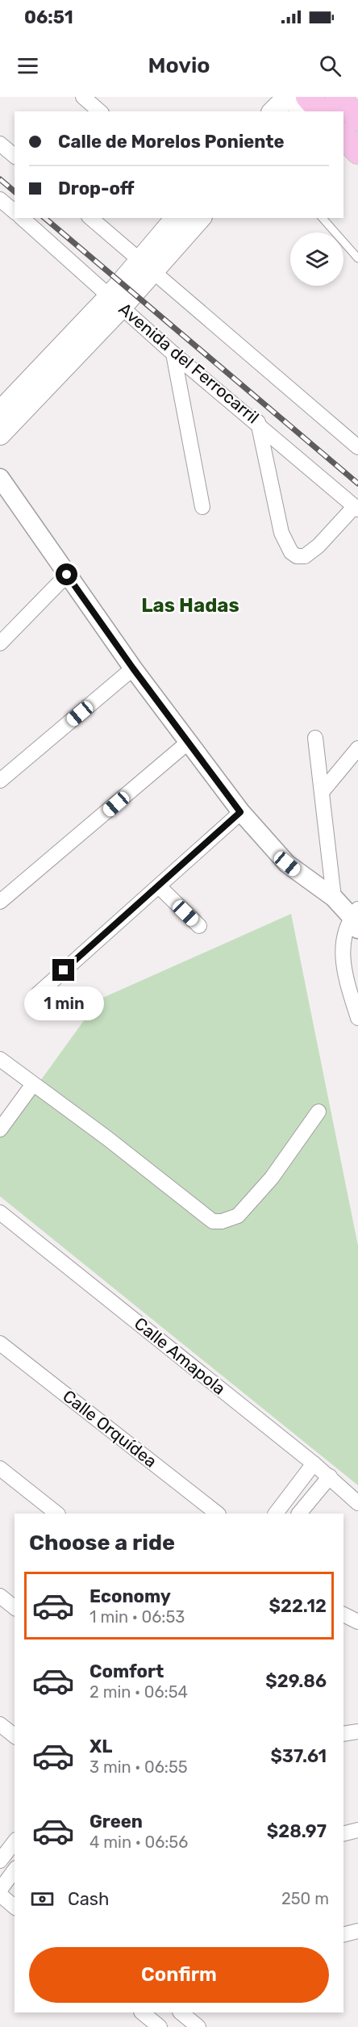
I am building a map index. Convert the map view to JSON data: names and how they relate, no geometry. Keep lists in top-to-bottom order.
{
  "streets": {
    "street": ["Avenida del Ferrocarril", "Calle Amapola", "Calle Orquídea"]
  },
  "districts": ["Las Hadas"],
  "page": {
    "status": "06:51",
    "header": "Movio",
    "banner": ["Calle de Morelos Poniente", "Drop-off"],
    "bubble": "1 min",
    "heading": "Choose a ride",
    "list": [
      {
        "name": "Economy",
        "note": "1 min · 06:53",
        "value": "$22.12"
      },
      {
        "name": "Comfort",
        "note": "2 min · 06:54",
        "value": "$29.86"
      },
      {
        "name": "XL",
        "note": "3 min · 06:55",
        "value": "$37.61"
      },
      {
        "name": "Green",
        "note": "4 min · 06:56",
        "value": "$28.97"
      }
    ],
    "pay": ["Cash", "250 m"],
    "buttons": "Confirm"
  }
}
